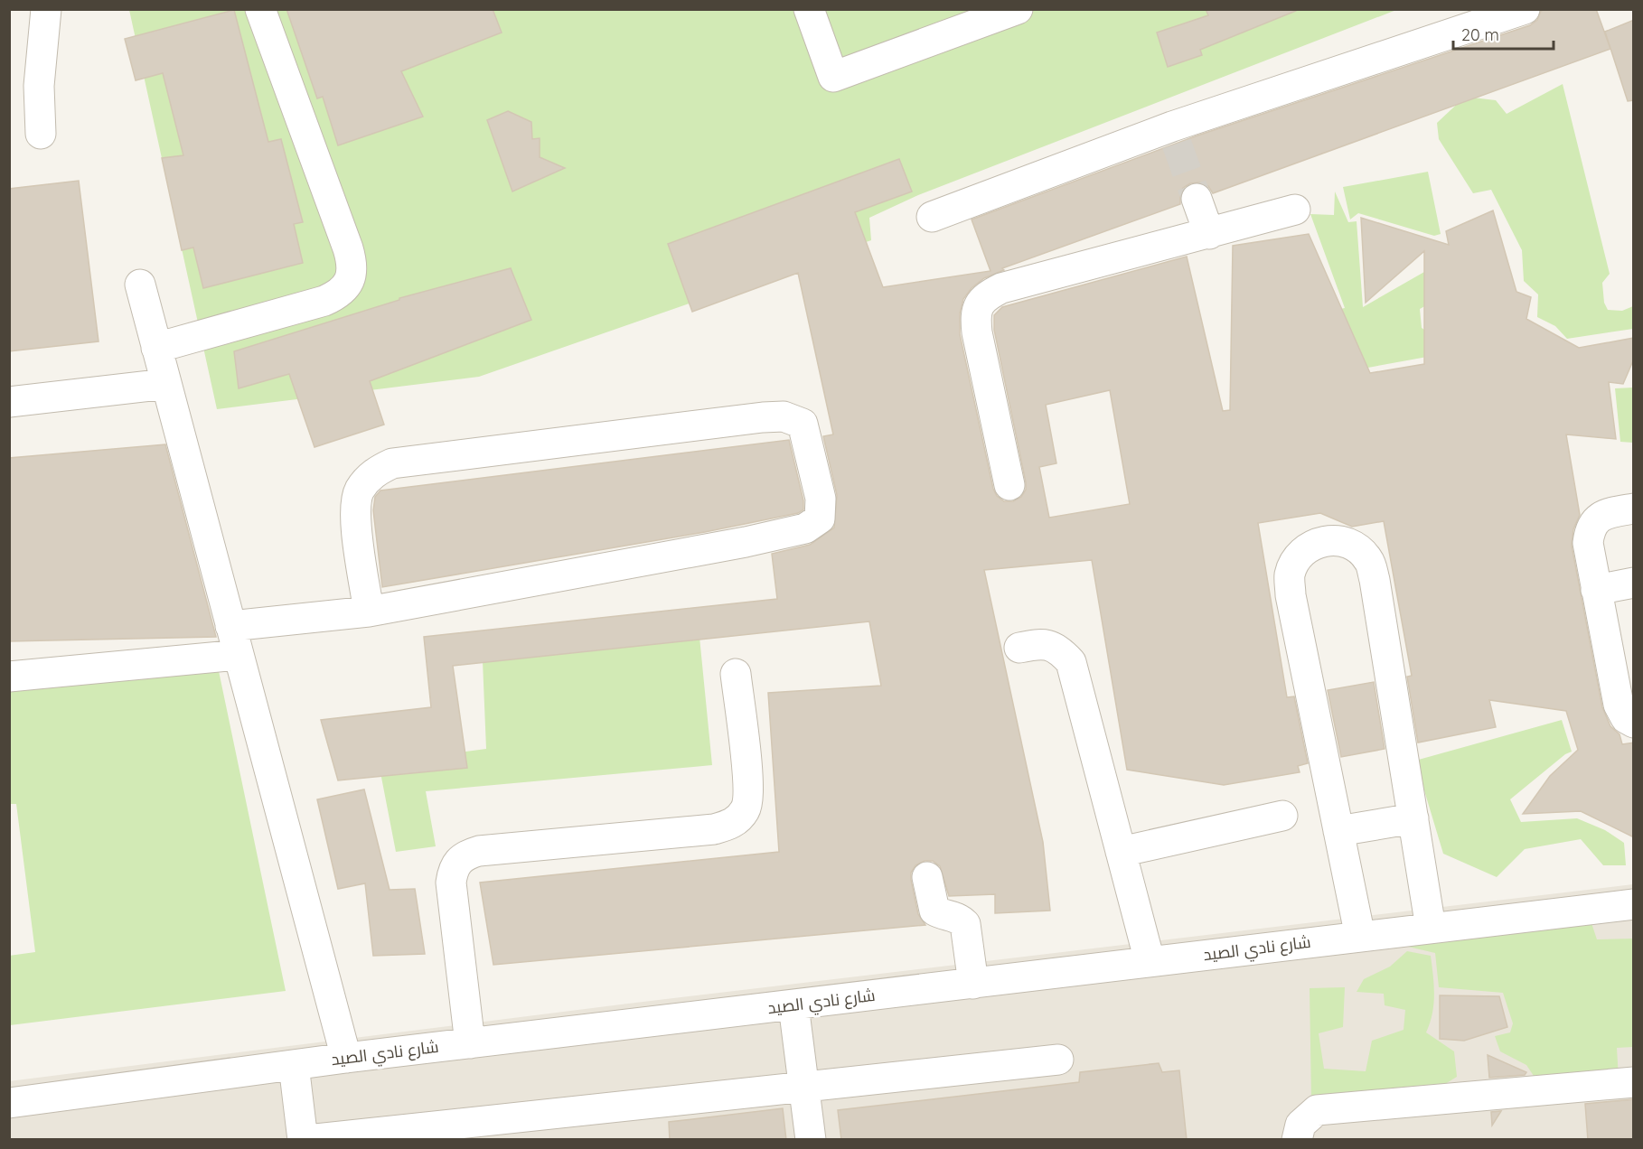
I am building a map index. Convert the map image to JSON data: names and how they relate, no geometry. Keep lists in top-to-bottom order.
{
  "streets": {
    "street": ["شارع نادي الصيد"]
  },
  "scale_bar": "20 m"
}
